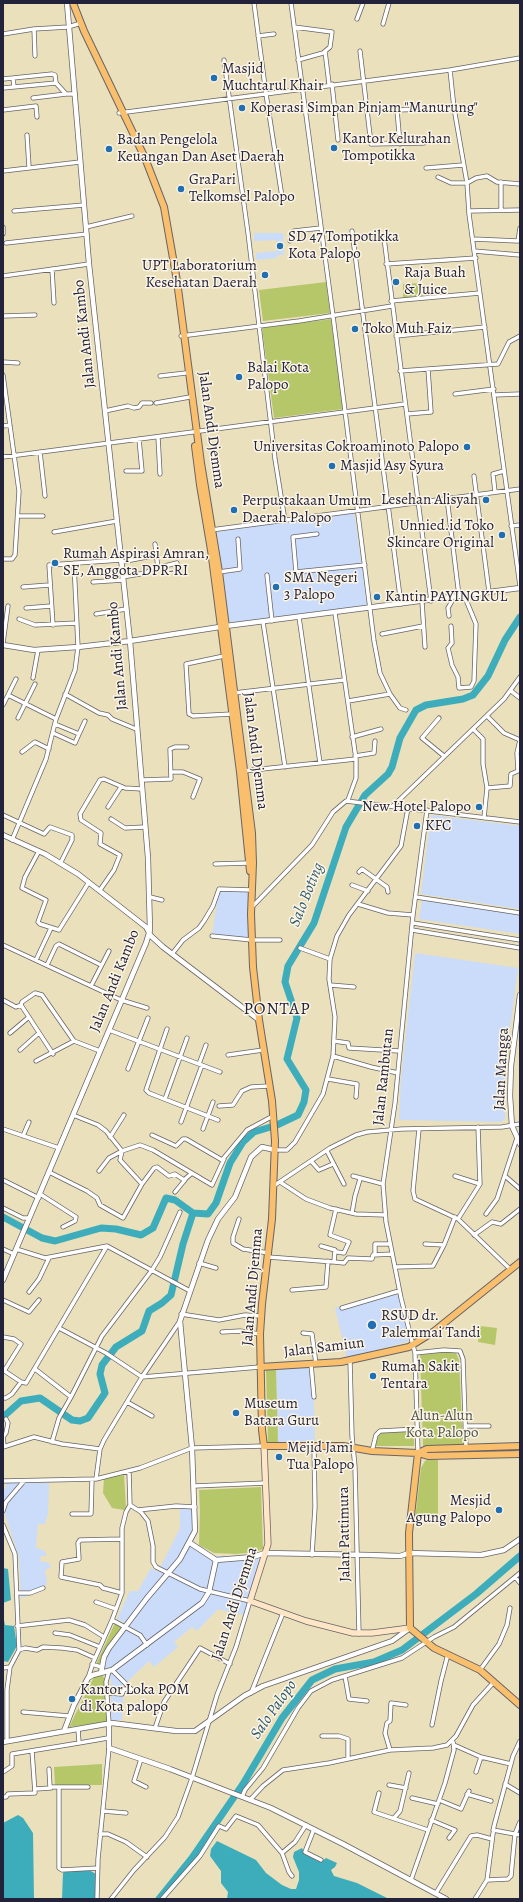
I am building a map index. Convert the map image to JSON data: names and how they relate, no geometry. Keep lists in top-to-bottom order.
{
  "streets": {
    "main road": ["Jalan Andi Djemma", "Jalan Samiun"],
    "street": [
      "Jalan Andi Kambo",
      "Jalan Mangga",
      "Jalan Rambutan",
      "Jalan Pattimura"
    ]
  },
  "crossings": [
    ["Jalan Andi Djemma", "Jalan Samiun"],
    ["Jalan Rambutan", "Jalan Samiun"],
    ["Jalan Samiun", "Jalan Pattimura"]
  ],
  "districts": ["PONTAP"],
  "water": ["Salo Boting", "Salo Palopo"],
  "parks": ["Alun-Alun Kota Palopo"],
  "places": [
    "Masjid Muchtarul Khair",
    "Koperasi Simpan Pinjam \"Manurung\"",
    "Kantor Kelurahan Tompotikka",
    "Badan Pengelola Keuangan Dan Aset Daerah",
    "GraPari Telkomsel Palopo",
    "SD 47 Tompotikka Kota Palopo",
    "UPT Laboratorium Kesehatan Daerah",
    "Raja Buah & Juice",
    "Toko Muh Faiz",
    "Balai Kota Palopo",
    "Universitas Cokroaminoto Palopo",
    "Masjid Asy Syura",
    "Lesehan Alisyah",
    "Perpustakaan Umum Daerah Palopo",
    "Unnied.id Toko Skincare Original",
    "Rumah Aspirasi Amran, SE, Anggota DPR-RI",
    "SMA Negeri 3 Palopo",
    "Kantin PAYINGKUL",
    "New Hotel Palopo",
    "KFC",
    "RSUD dr. Palemmai Tandi",
    "Rumah Sakit Tentara",
    "Museum Batara Guru",
    "Mejid Jami Tua Palopo",
    "Mesjid Agung Palopo",
    "Kantor Loka POM di Kota palopo"
  ]
}
